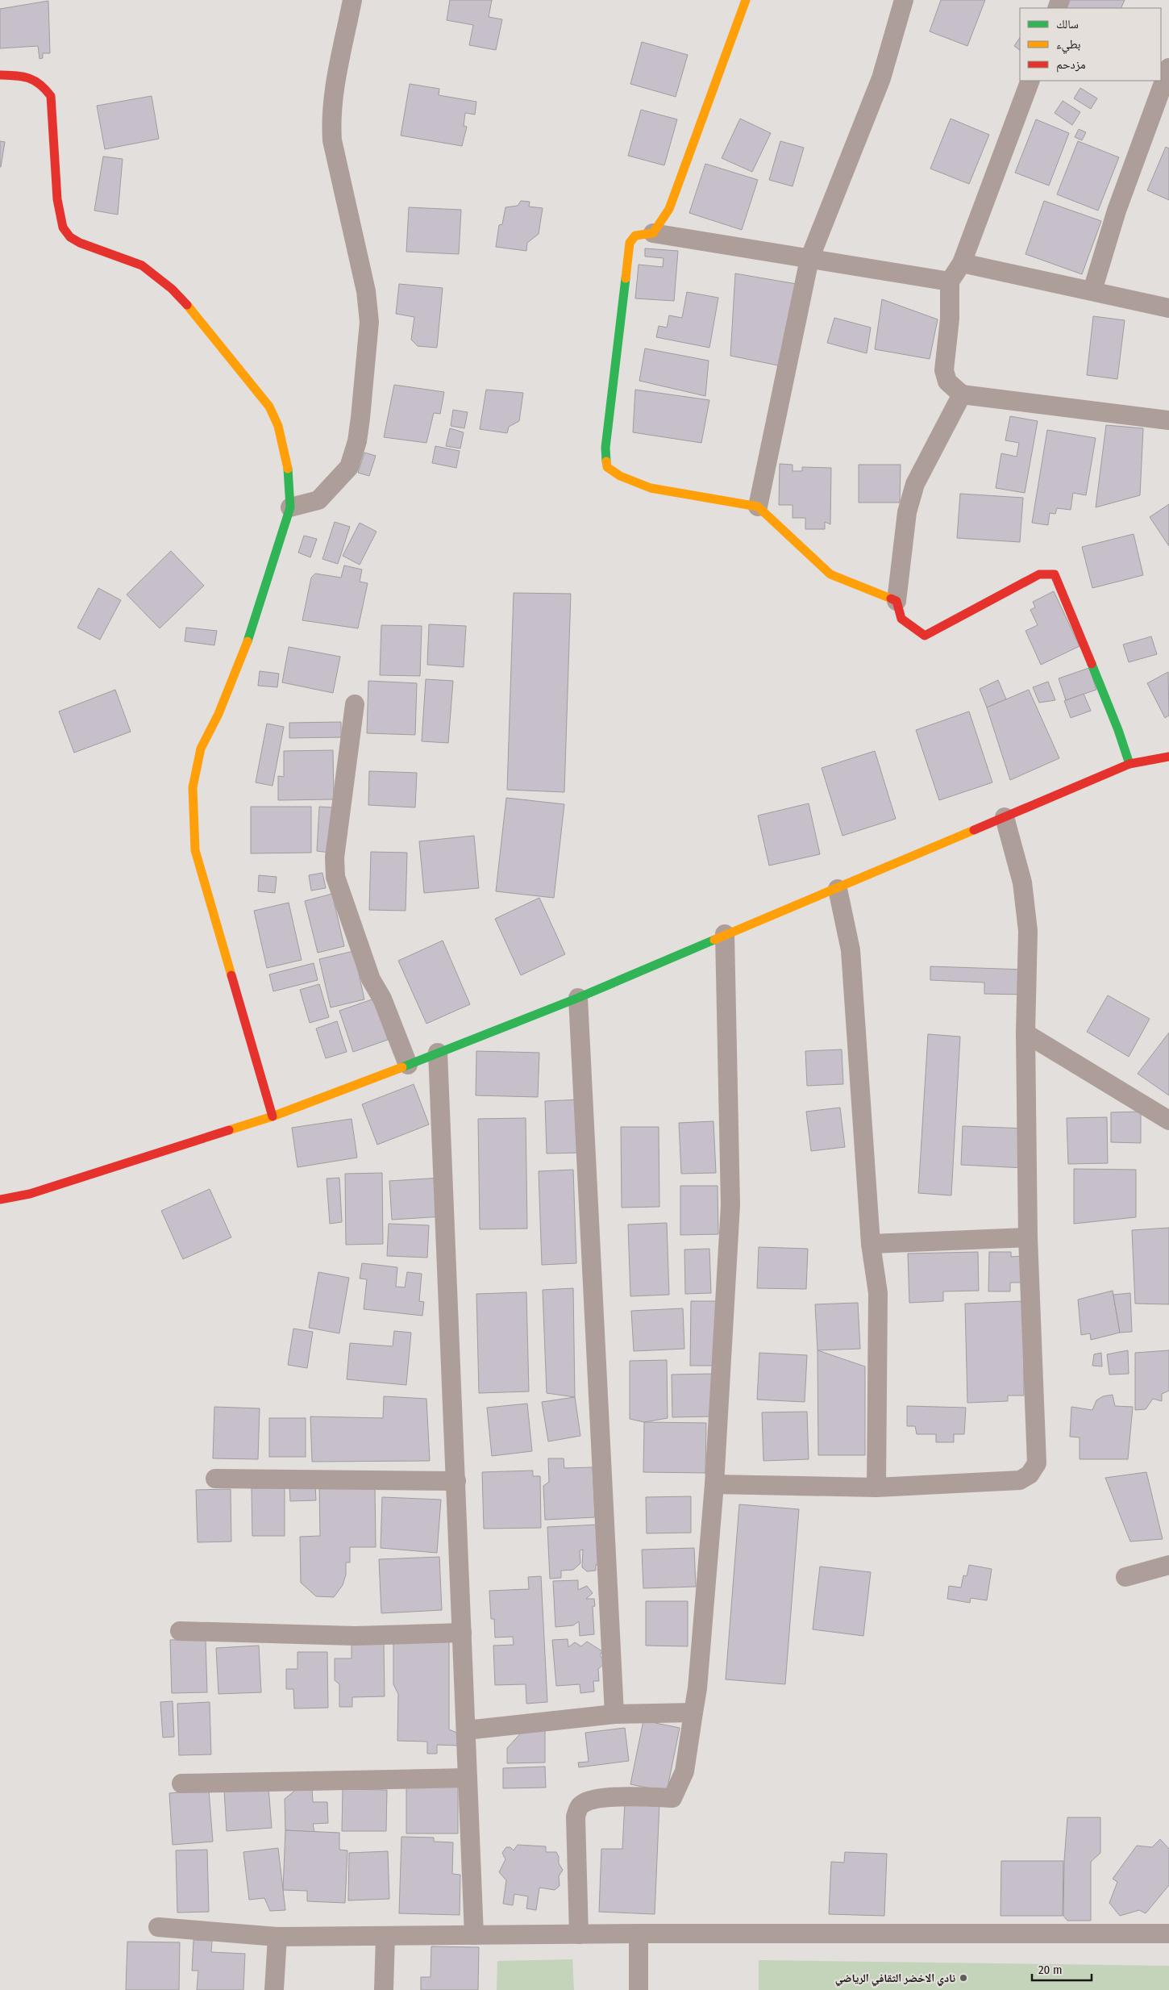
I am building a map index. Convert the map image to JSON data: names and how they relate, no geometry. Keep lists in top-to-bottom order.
{
  "places": ["نادي الاخضر الثقافي الرياضي"],
  "legend": ["سالك", "بطيء", "مزدحم"],
  "scale_bar": "20 m"
}
